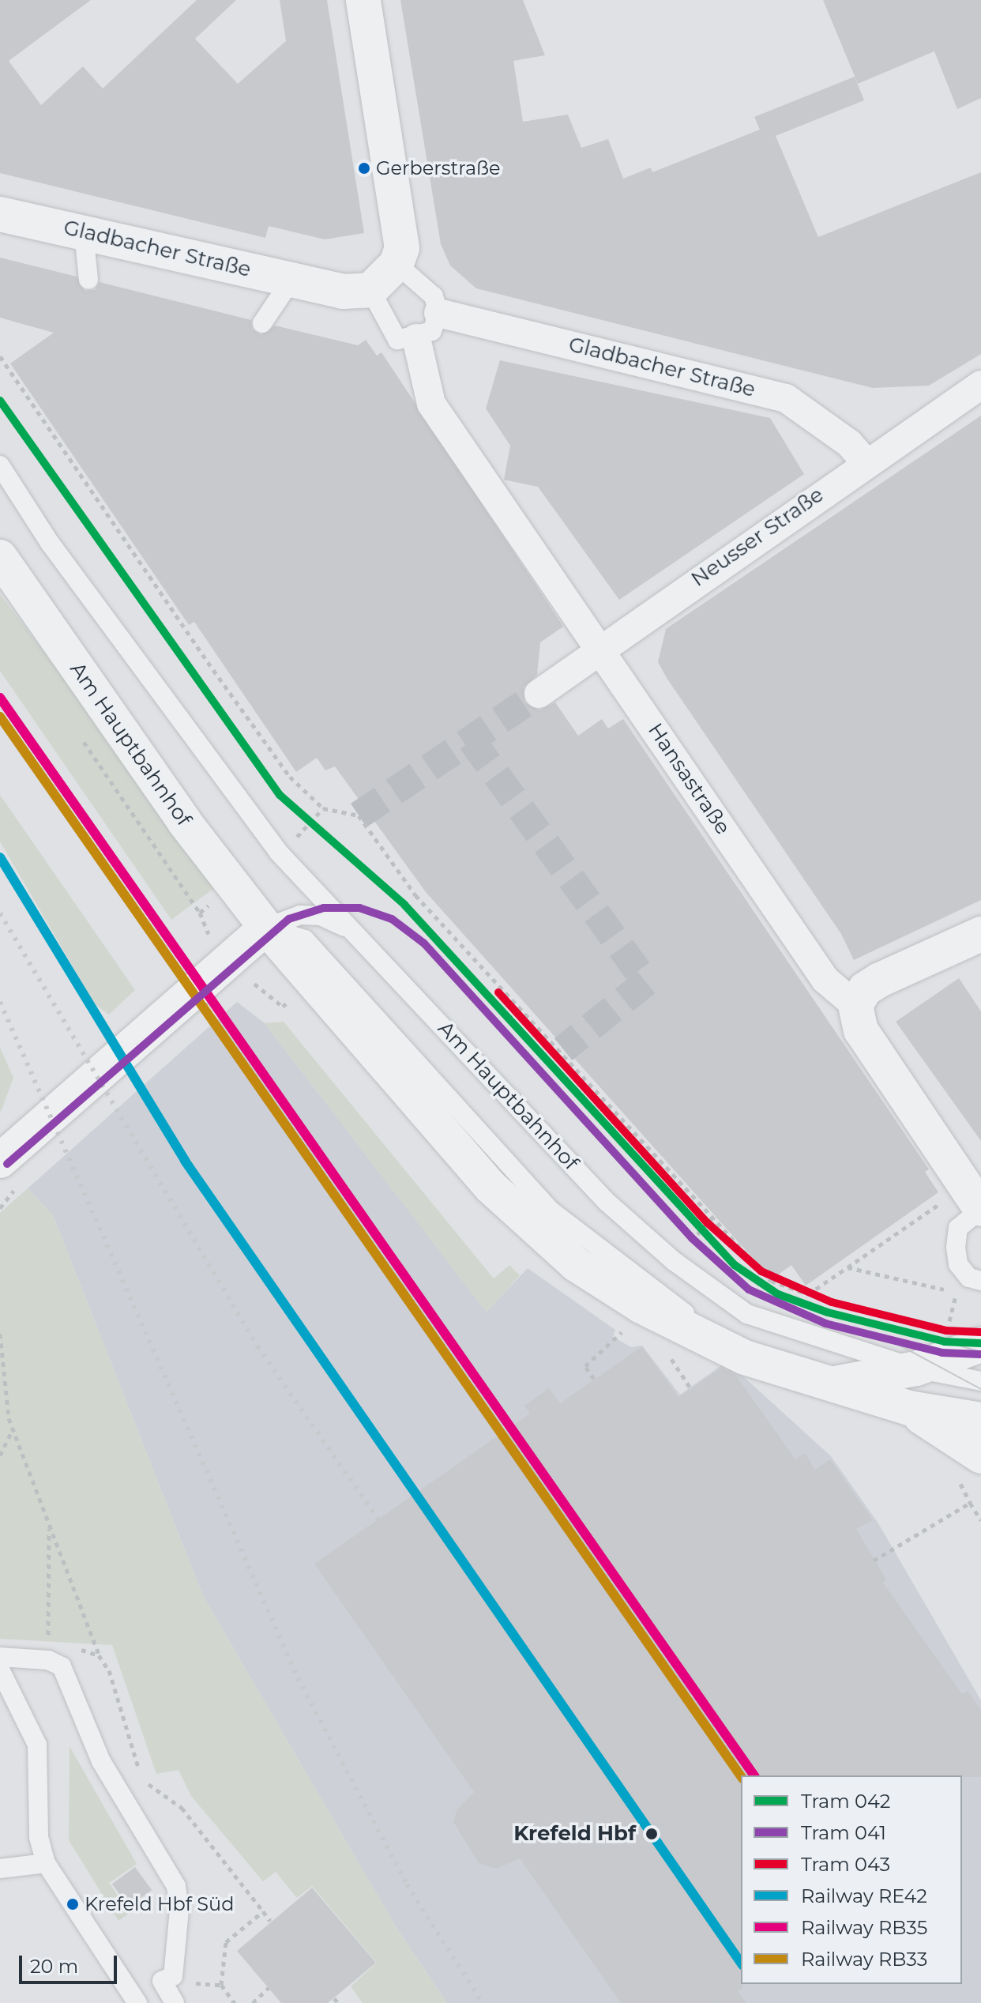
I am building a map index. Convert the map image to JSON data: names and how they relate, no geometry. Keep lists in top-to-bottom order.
{
  "streets": {
    "street": [
      "Gladbacher Straße",
      "Neusser Straße",
      "Am Hauptbahnhof",
      "Hansastraße"
    ]
  },
  "crossings": [
    ["Gladbacher Straße", "Neusser Straße"],
    ["Neusser Straße", "Hansastraße"]
  ],
  "places": ["Gerberstraße", "Krefeld Hbf", "Krefeld Hbf Süd"],
  "lines": [
    "tram line 042",
    "rail line RB35",
    "rail line RB33",
    "rail line RE42",
    "tram line 041",
    "tram line 043"
  ],
  "legend": [
    "Tram 042",
    "Tram 041",
    "Tram 043",
    "Railway RE42",
    "Railway RB35",
    "Railway RB33"
  ],
  "scale_bar": "20 m"
}
